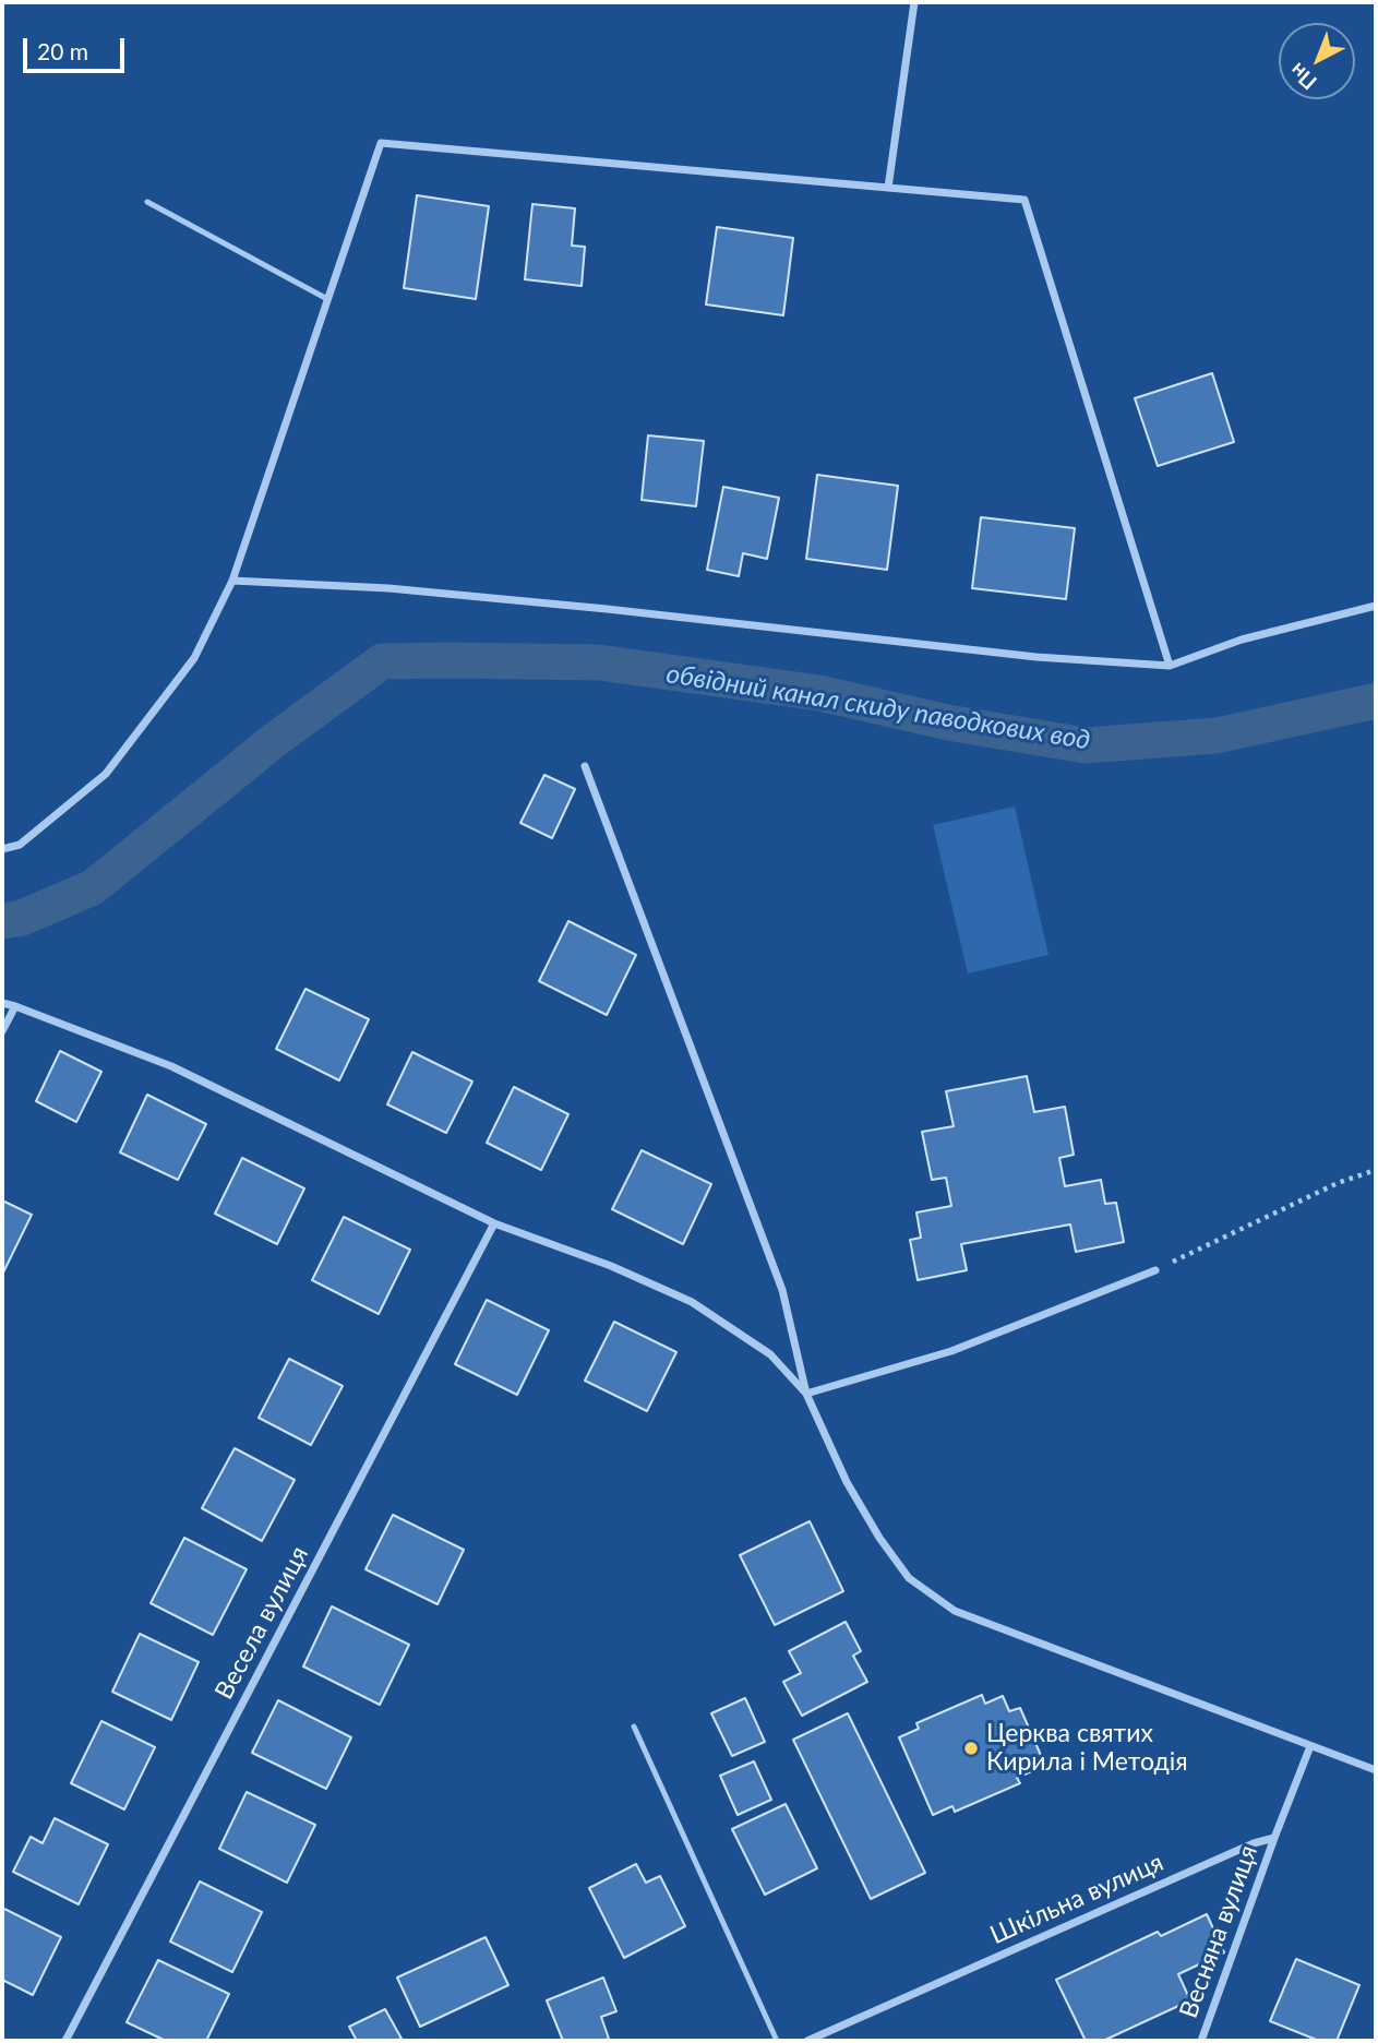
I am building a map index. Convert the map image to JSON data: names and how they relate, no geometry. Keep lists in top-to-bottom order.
{
  "streets": {
    "street": ["Весела вулиця", "Шкільна вулиця", "Весняна вулиця"]
  },
  "crossings": [
    ["Шкільна вулиця", "Весняна вулиця"]
  ],
  "water": ["обвідний канал скиду паводкових вод"],
  "places": ["Церква святих Кирила і Методія"],
  "scale_bar": "20 m",
  "north": "bottom left"
}
